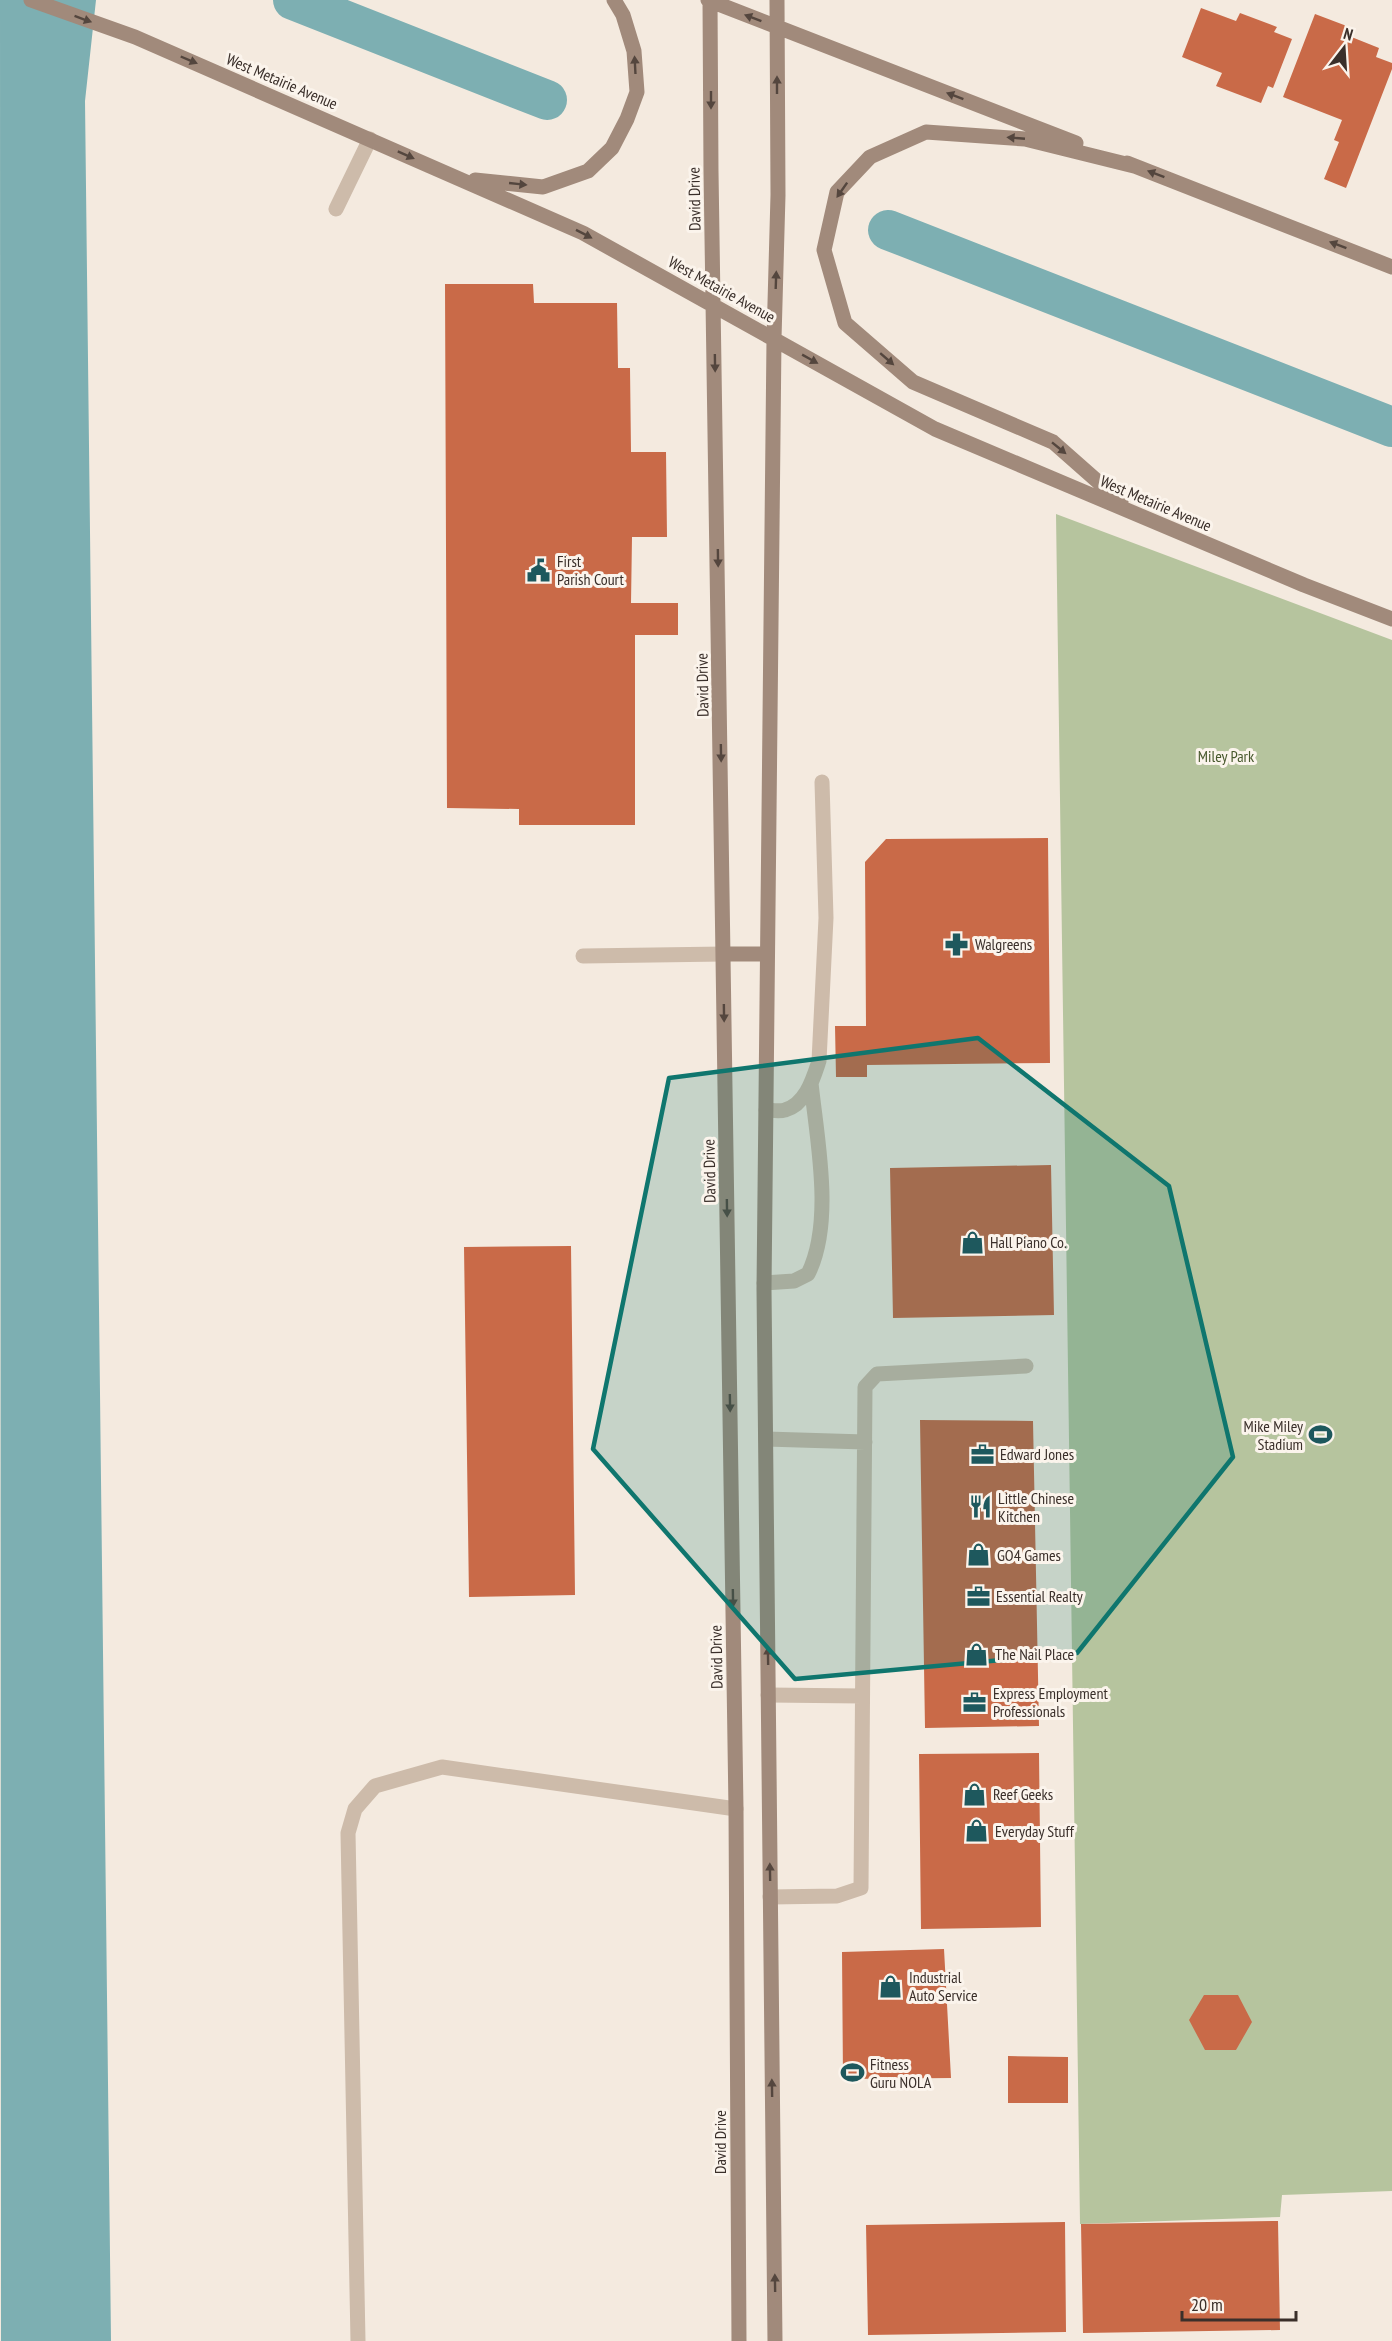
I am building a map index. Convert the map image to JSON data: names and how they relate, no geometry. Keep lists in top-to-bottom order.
{
  "streets": {
    "main road": ["West Metairie Avenue", "David Drive"]
  },
  "crossings": [
    ["West Metairie Avenue", "David Drive"]
  ],
  "one_way": ["West Metairie Avenue"],
  "parks": ["Miley Park"],
  "places": {
    "public building": ["First Parish Court"],
    "pharmacy": ["Walgreens"],
    "shop": [
      "Hall Piano Co.",
      "GO4 Games",
      "The Nail Place",
      "Reef Geeks",
      "Everyday Stuff",
      "Industrial Auto Service"
    ],
    "sports": ["Mike Miley Stadium", "Fitness Guru NOLA"],
    "office": ["Edward Jones", "Essential Realty", "Express Employment Professionals"],
    "restaurant": ["Little Chinese Kitchen"]
  },
  "scale_bar": "20 m",
  "north": "top"
}
